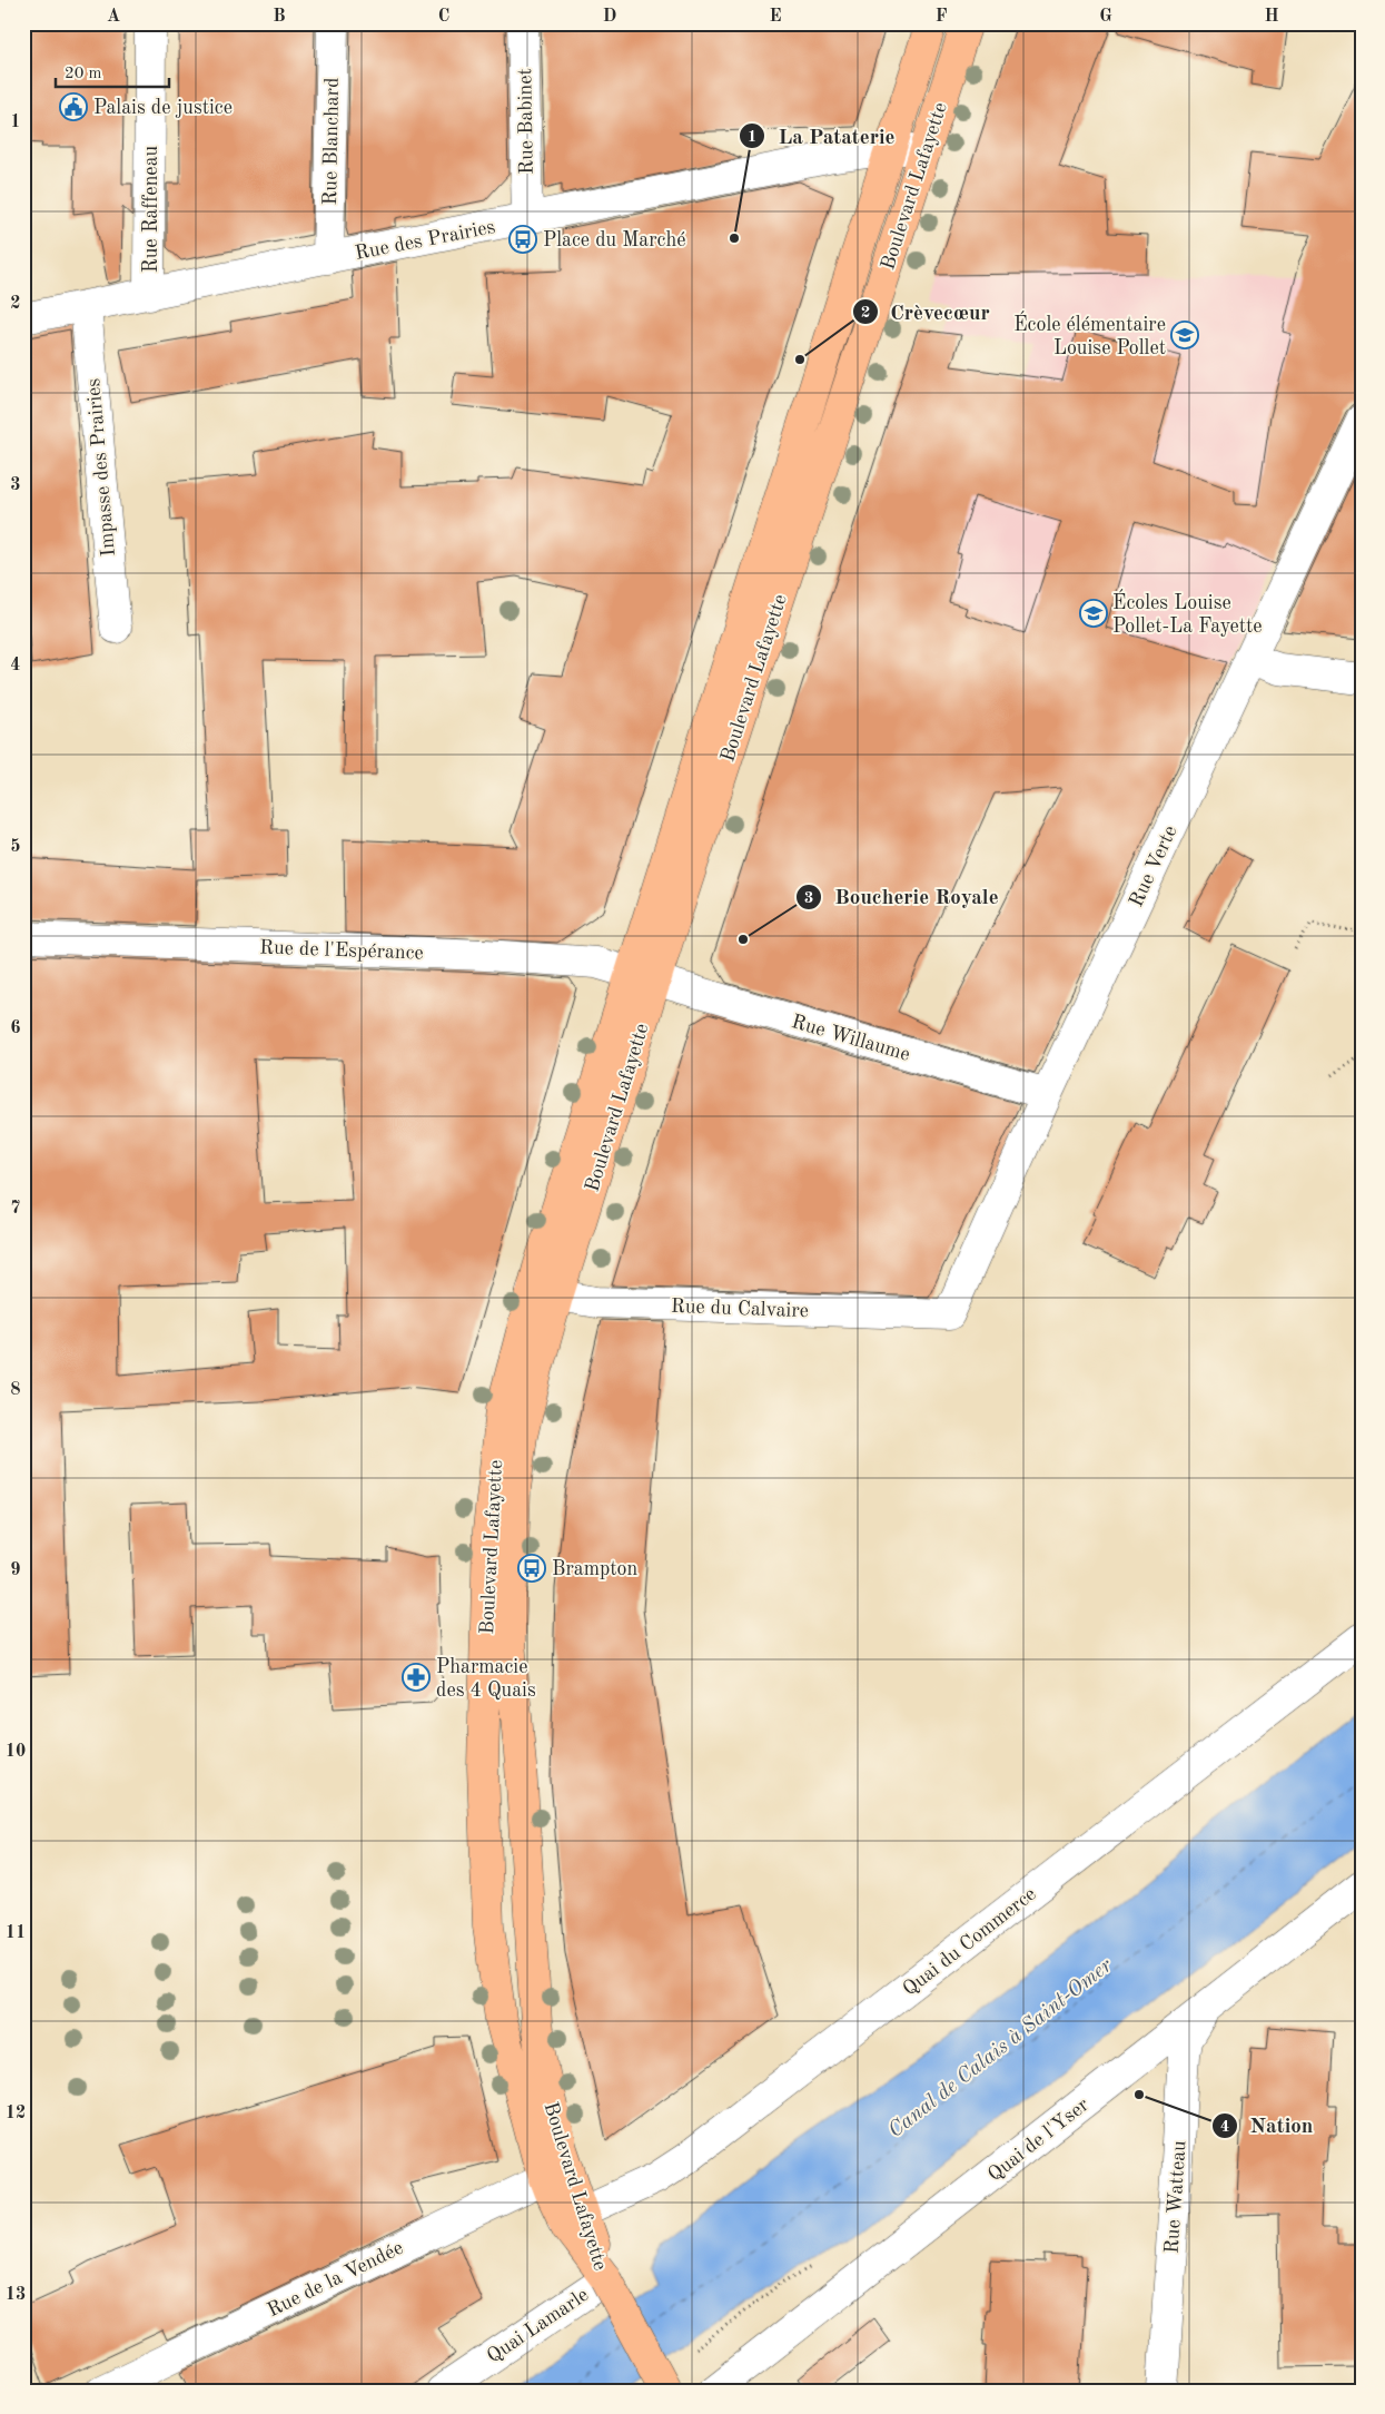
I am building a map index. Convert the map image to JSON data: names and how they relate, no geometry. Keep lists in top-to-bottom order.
{
  "streets": {
    "main road": ["Boulevard Lafayette"],
    "street": [
      "Rue Babinet",
      "Rue Blanchard",
      "Rue Raffeneau",
      "Rue des Prairies",
      "Impasse des Prairies",
      "Rue Verte",
      "Rue de l'Espérance",
      "Rue Willaume",
      "Rue du Calvaire",
      "Quai du Commerce",
      "Quai de l'Yser",
      "Rue Watteau",
      "Rue de la Vendée",
      "Quai Lamarle"
    ]
  },
  "crossings": [
    ["Rue Babinet", "Rue des Prairies"],
    ["Rue Blanchard", "Rue des Prairies"],
    ["Boulevard Lafayette", "Rue des Prairies"],
    ["Boulevard Lafayette", "Rue de l'Espérance"],
    ["Boulevard Lafayette", "Rue Willaume"],
    ["Boulevard Lafayette", "Rue du Calvaire"],
    ["Boulevard Lafayette", "Quai du Commerce"],
    ["Boulevard Lafayette", "Rue de la Vendée"],
    ["Boulevard Lafayette", "Quai Lamarle"],
    ["Rue Raffeneau", "Rue des Prairies"],
    ["Rue des Prairies", "Impasse des Prairies"],
    ["Rue Verte", "Rue Willaume"],
    ["Rue Verte", "Rue du Calvaire"],
    ["Rue de l'Espérance", "Rue Willaume"],
    ["Quai de l'Yser", "Rue Watteau"]
  ],
  "water": ["Canal de Calais à Saint-Omer"],
  "places": {
    "public building": ["Palais de justice"],
    "other": [
      "La Pataterie",
      "Crèvecœur",
      "Boucherie Royale",
      "Nation"
    ],
    "bus stop": ["Place du Marché", "Brampton"],
    "school or university": ["École élémentaire Louise Pollet", "Écoles Louise Pollet-La Fayette"],
    "pharmacy": ["Pharmacie des 4 Quais"]
  },
  "scale_bar": "20 m",
  "grid": {
    "columns": [
      "A",
      "B",
      "C",
      "D",
      "E",
      "F",
      "G",
      "H"
    ],
    "rows": [
      "1",
      "2",
      "3",
      "4",
      "5",
      "6",
      "7",
      "8",
      "9",
      "10",
      "11",
      "12",
      "13"
    ]
  }
}
